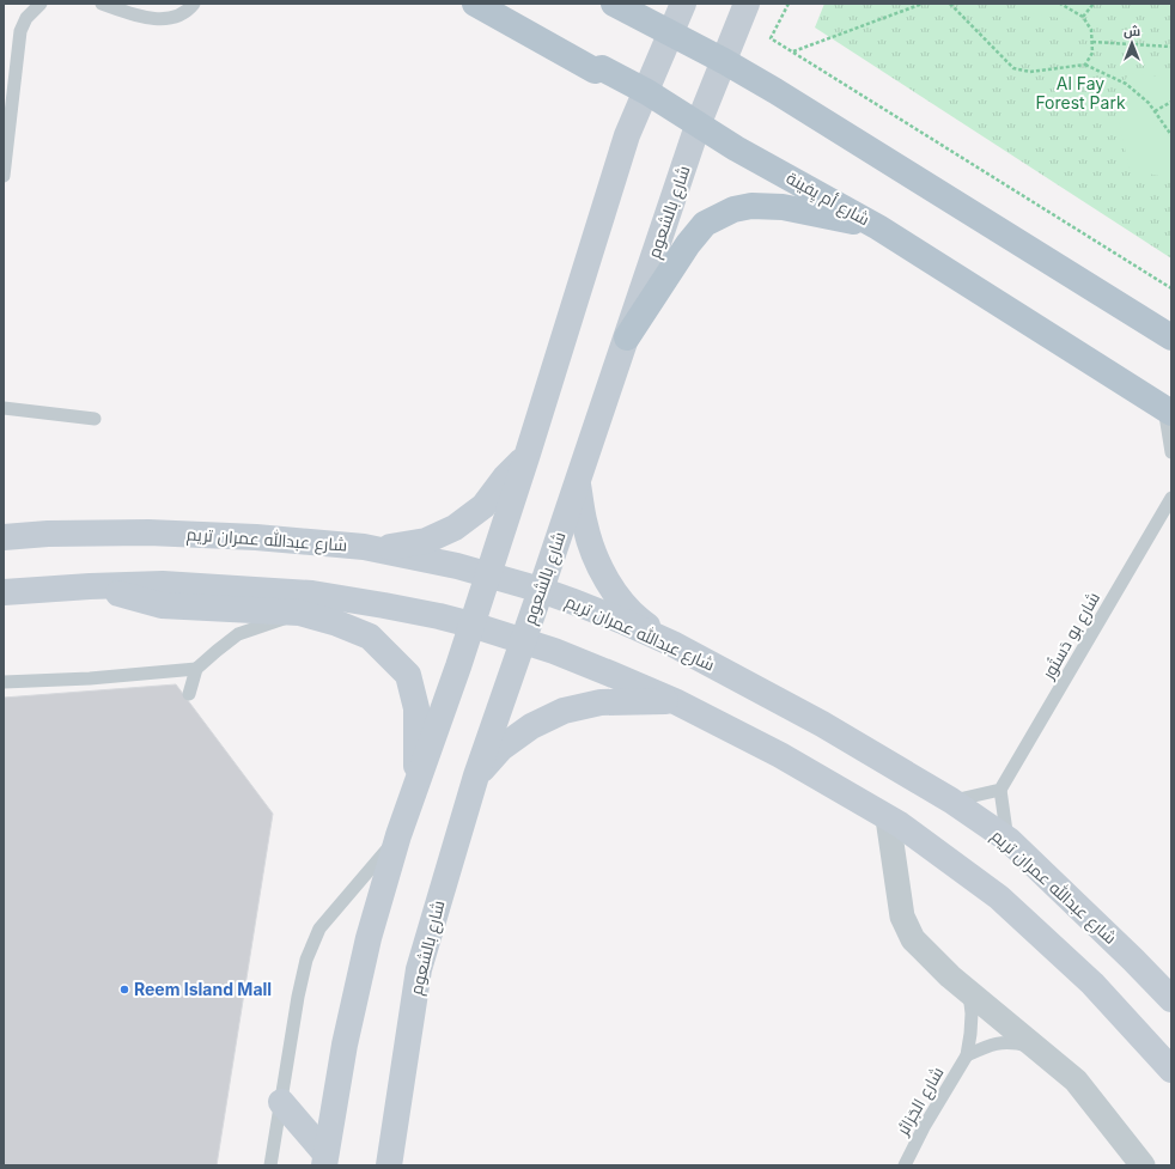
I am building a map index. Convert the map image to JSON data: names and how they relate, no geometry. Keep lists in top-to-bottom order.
{
  "streets": {
    "main road": ["شارع أم يِفينة", "شارع بالشعوم", "شارع عبدالله عمران تريم"],
    "lane": ["شارع بو دَستُور", "شارع الجَزائر"]
  },
  "crossings": [
    ["شارع أم يِفينة", "شارع بالشعوم"],
    ["شارع بالشعوم", "شارع عبدالله عمران تريم"]
  ],
  "parks": ["Al Fay Forest Park"],
  "places": ["Reem Island Mall"],
  "north": "top"
}
